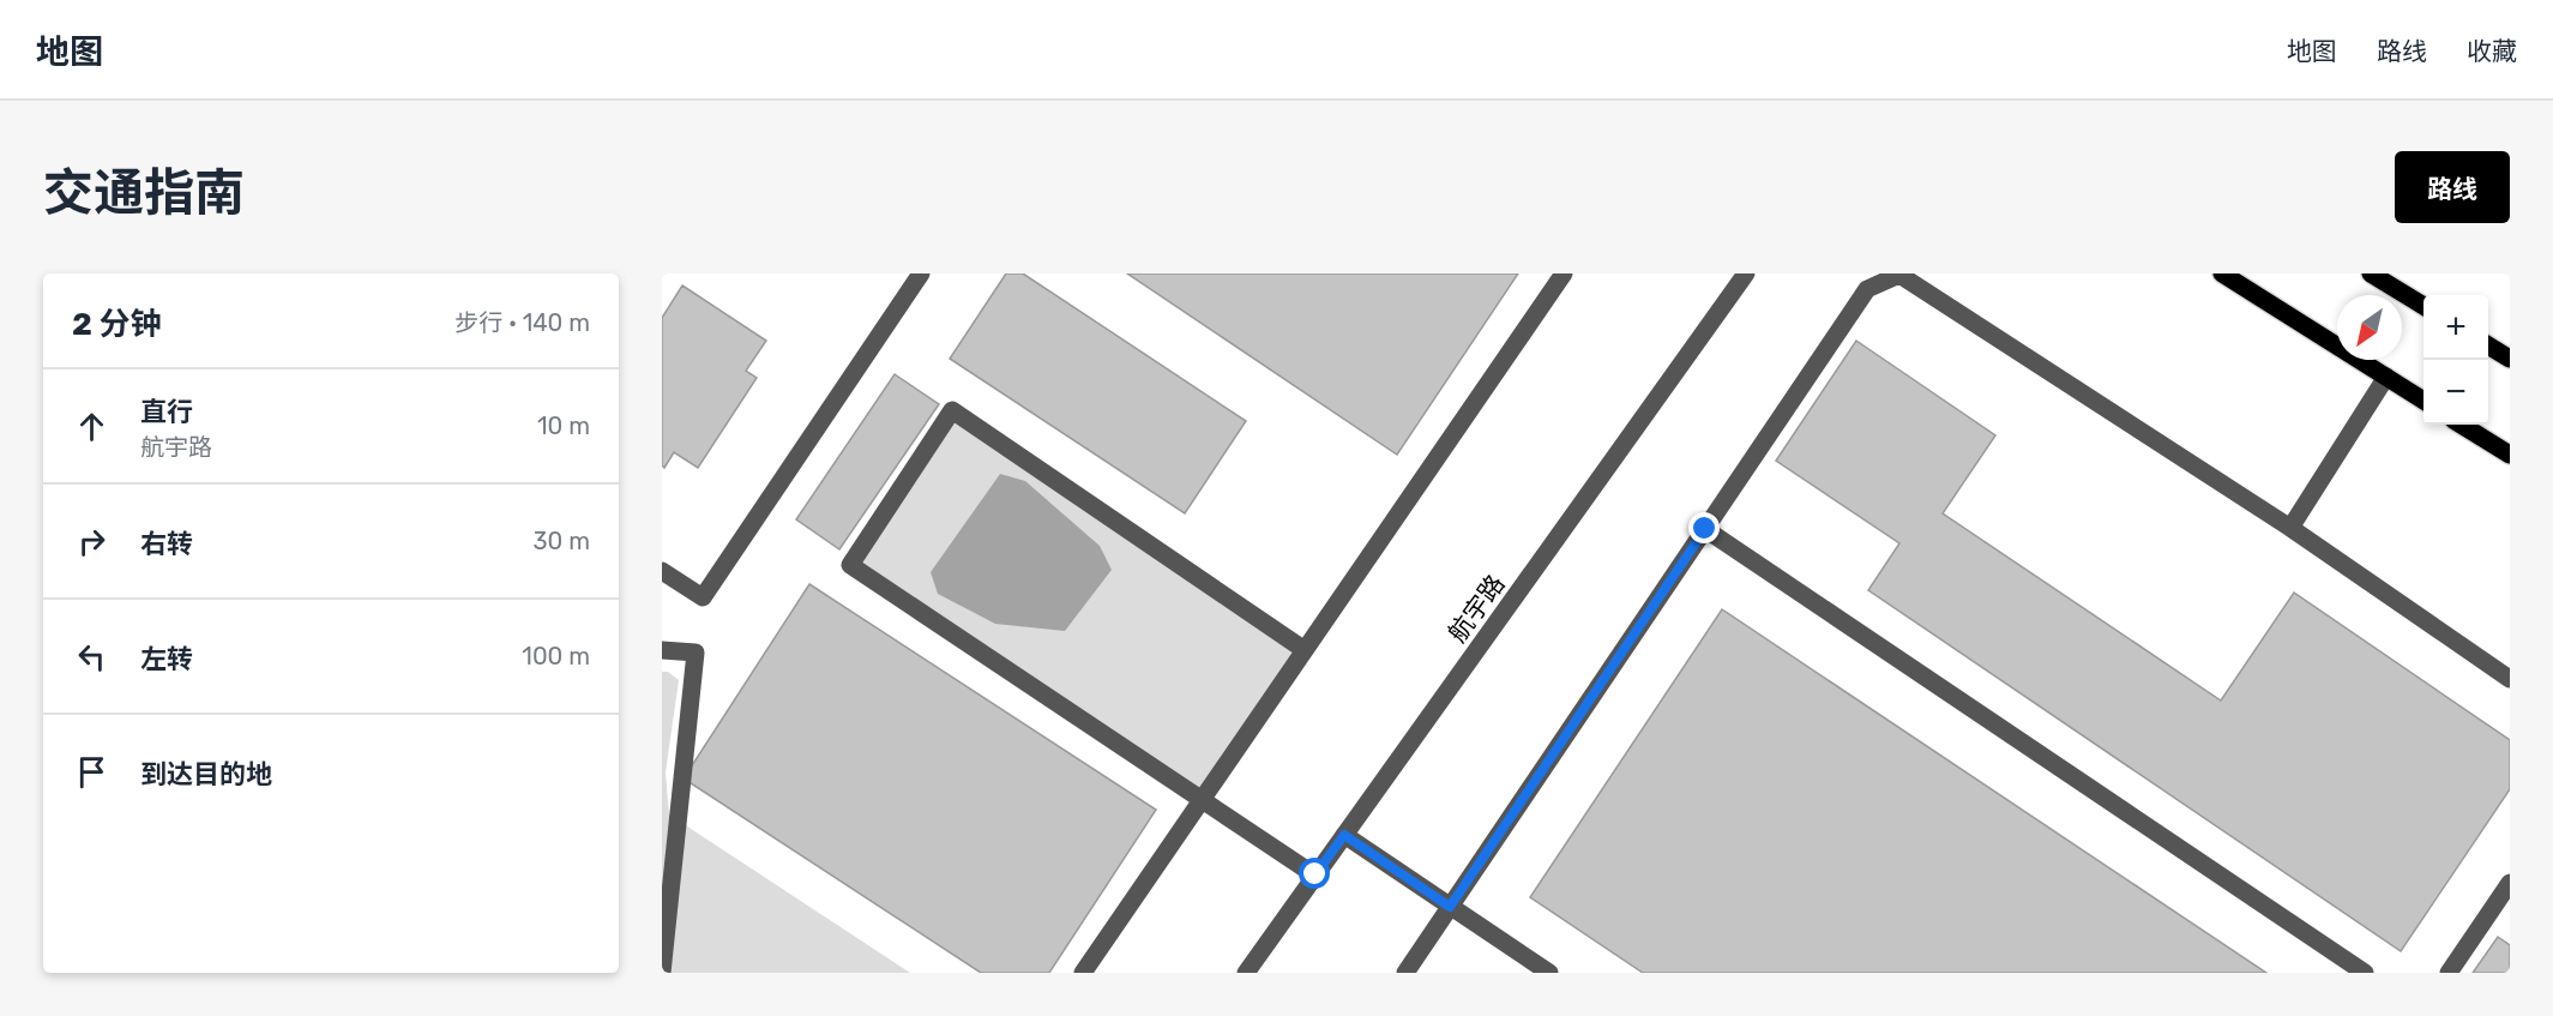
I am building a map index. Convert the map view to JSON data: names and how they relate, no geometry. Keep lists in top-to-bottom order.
{
  "streets": {
    "street": ["航宇路"]
  },
  "north": "bottom left",
  "page": {
    "header": "地图",
    "nav": ["地图", "路线", "收藏"],
    "title": "交通指南",
    "buttons": "路线",
    "heading": ["2 分钟", "步行 · 140 m"],
    "map_buttons": ["+", "−"],
    "list": [
      ["直行", "航宇路", "10 m"],
      ["右转", "30 m"],
      ["左转", "100 m"],
      "到达目的地"
    ]
  }
}
